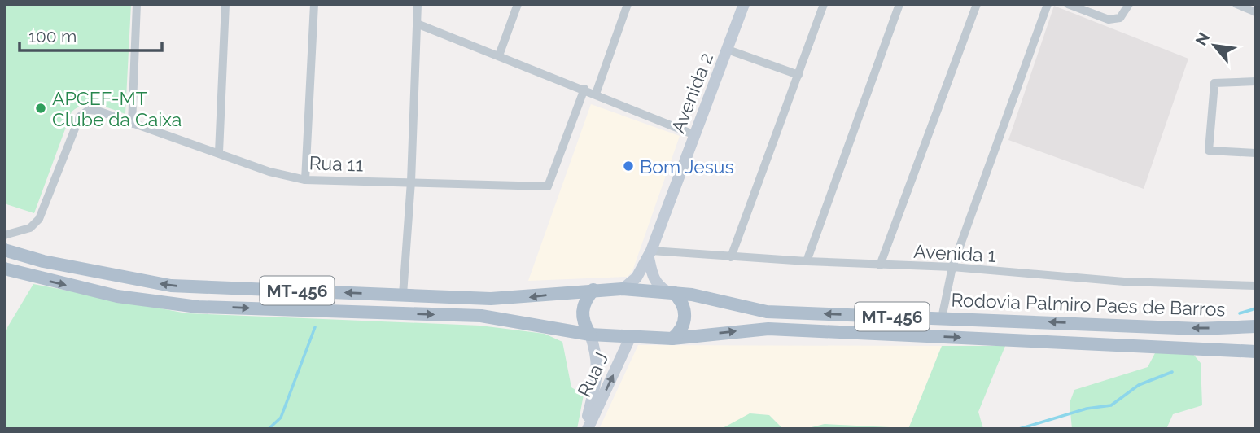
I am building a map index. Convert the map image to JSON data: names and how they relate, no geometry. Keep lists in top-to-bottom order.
{
  "streets": {
    "main road": ["MT-456", "Rodovia Palmiro Paes de Barros"],
    "street": [
      "Avenida 2",
      "Rua 11",
      "Avenida 1",
      "Rua J"
    ]
  },
  "crossings": [
    ["Avenida 2", "Avenida 1"],
    ["Avenida 2", "Rodovia Palmiro Paes de Barros"],
    ["Rodovia Palmiro Paes de Barros", "Rua J"]
  ],
  "one_way": ["Rua J"],
  "places": ["APCEF-MT Clube da Caixa", "Bom Jesus"],
  "scale_bar": "100 m",
  "north": "top left"
}
